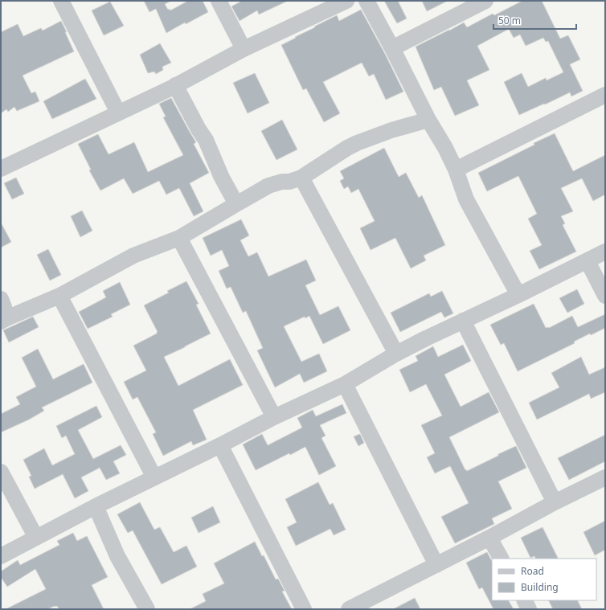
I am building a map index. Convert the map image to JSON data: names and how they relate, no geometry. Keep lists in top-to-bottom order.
{
  "legend": ["Road", "Building"],
  "scale_bar": "50 m"
}
